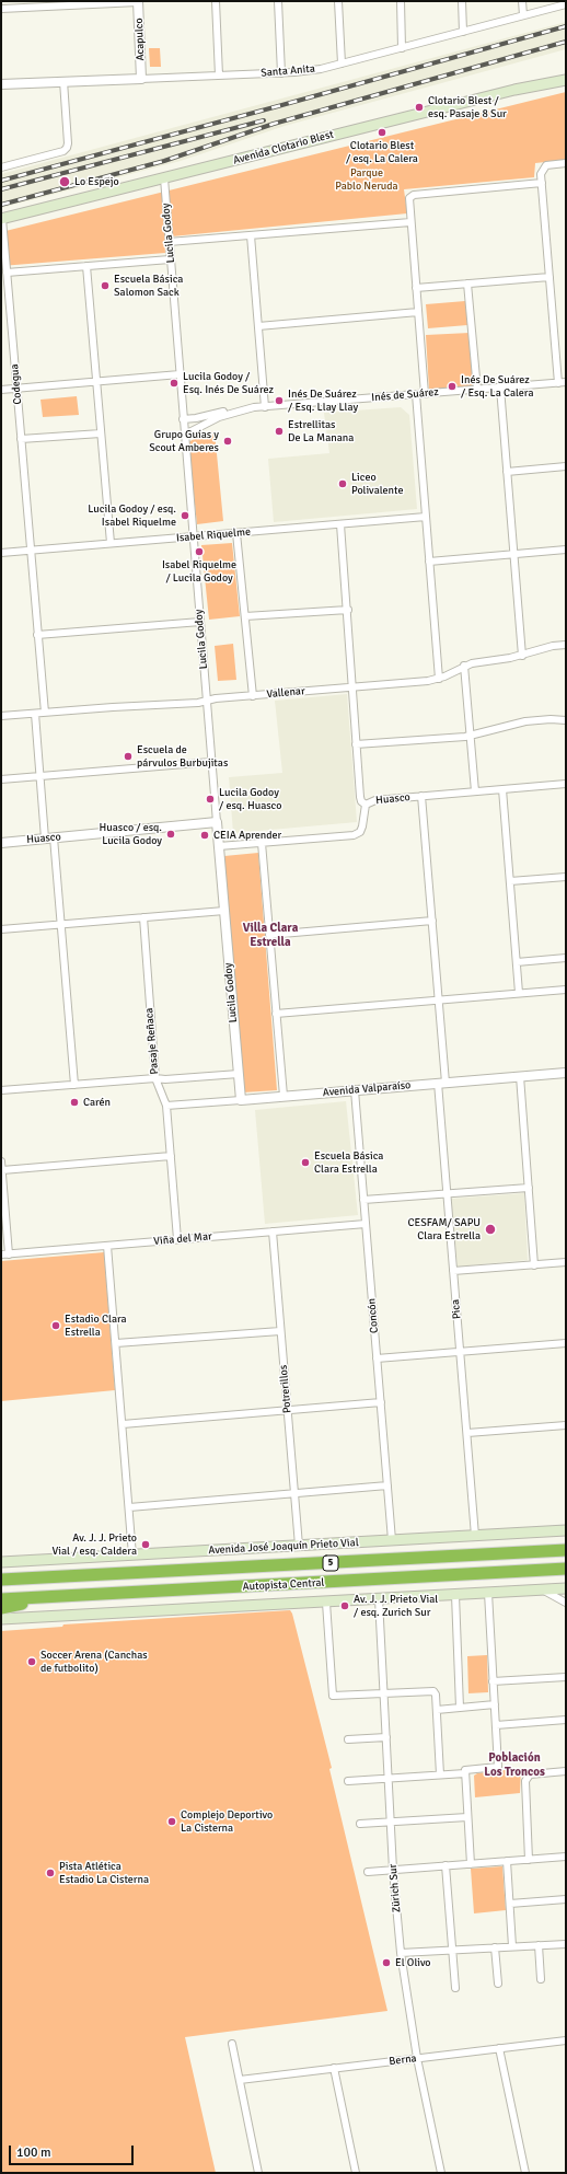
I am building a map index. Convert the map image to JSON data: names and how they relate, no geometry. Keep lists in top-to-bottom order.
{
  "streets": {
    "highway": ["5", "Autopista Central"],
    "main road": ["Avenida Clotario Blest", "Avenida José Joaquín Prieto Vial"],
    "street": [
      "Acapulco",
      "Santa Anita",
      "Lucila Godoy",
      "Codegua",
      "Inés de Suárez",
      "Isabel Riquelme",
      "Vallenar",
      "Huasco",
      "Pasaje Reñaca",
      "Avenida Valparaíso",
      "Viña del Mar",
      "Pica",
      "Concón",
      "Potrerillos",
      "Zürich Sur",
      "Berna"
    ]
  },
  "crossings": [
    ["Acapulco", "Santa Anita"],
    ["Avenida Clotario Blest", "Lucila Godoy"],
    ["Avenida Clotario Blest", "Codegua"],
    ["Lucila Godoy", "Inés de Suárez"],
    ["Lucila Godoy", "Isabel Riquelme"],
    ["Lucila Godoy", "Vallenar"],
    ["Lucila Godoy", "Huasco"],
    ["Lucila Godoy", "Avenida Valparaíso"],
    ["Codegua", "Isabel Riquelme"],
    ["Codegua", "Vallenar"],
    ["Huasco", "Pica"],
    ["Pasaje Reñaca", "Avenida Valparaíso"],
    ["Pasaje Reñaca", "Viña del Mar"],
    ["Avenida Valparaíso", "Pica"],
    ["Avenida Valparaíso", "Concón"],
    ["Viña del Mar", "Concón"],
    ["Viña del Mar", "Potrerillos"],
    ["Pica", "Avenida José Joaquín Prieto Vial"],
    ["Concón", "Avenida José Joaquín Prieto Vial"],
    ["Potrerillos", "Avenida José Joaquín Prieto Vial"],
    ["Zürich Sur", "Berna"]
  ],
  "districts": ["Villa Clara Estrella", "Población Los Troncos"],
  "parks": ["Parque Pablo Neruda"],
  "places": [
    "Clotario Blest / esq. Pasaje 8 Sur",
    "Clotario Blest / esq. La Calera",
    "Lo Espejo",
    "Escuela Básica Salomon Sack",
    "Lucila Godoy / Esq. Inés De Suárez",
    "Inés De Suárez / Esq. La Calera",
    "Inés De Suárez / Esq. Llay Llay",
    "Estrellitas De La Manana",
    "Grupo Guías y Scout Amberes",
    "Liceo Polivalente",
    "Lucila Godoy / esq. Isabel Riquelme",
    "Isabel Riquelme / Lucila Godoy",
    "Escuela de párvulos Burbujitas",
    "Lucila Godoy / esq. Huasco",
    "Huasco / esq. Lucila Godoy",
    "CEIA Aprender",
    "Carén",
    "Escuela Básica Clara Estrella",
    "CESFAM/ SAPU Clara Estrella",
    "Estadio Clara Estrella",
    "Av. J. J. Prieto Vial / esq. Caldera",
    "Av. J. J. Prieto Vial / esq. Zurich Sur",
    "Soccer Arena (Canchas de futbolito)",
    "Complejo Deportivo La Cisterna",
    "Pista Atlética Estadio La Cisterna",
    "El Olivo"
  ],
  "scale_bar": "100 m"
}
